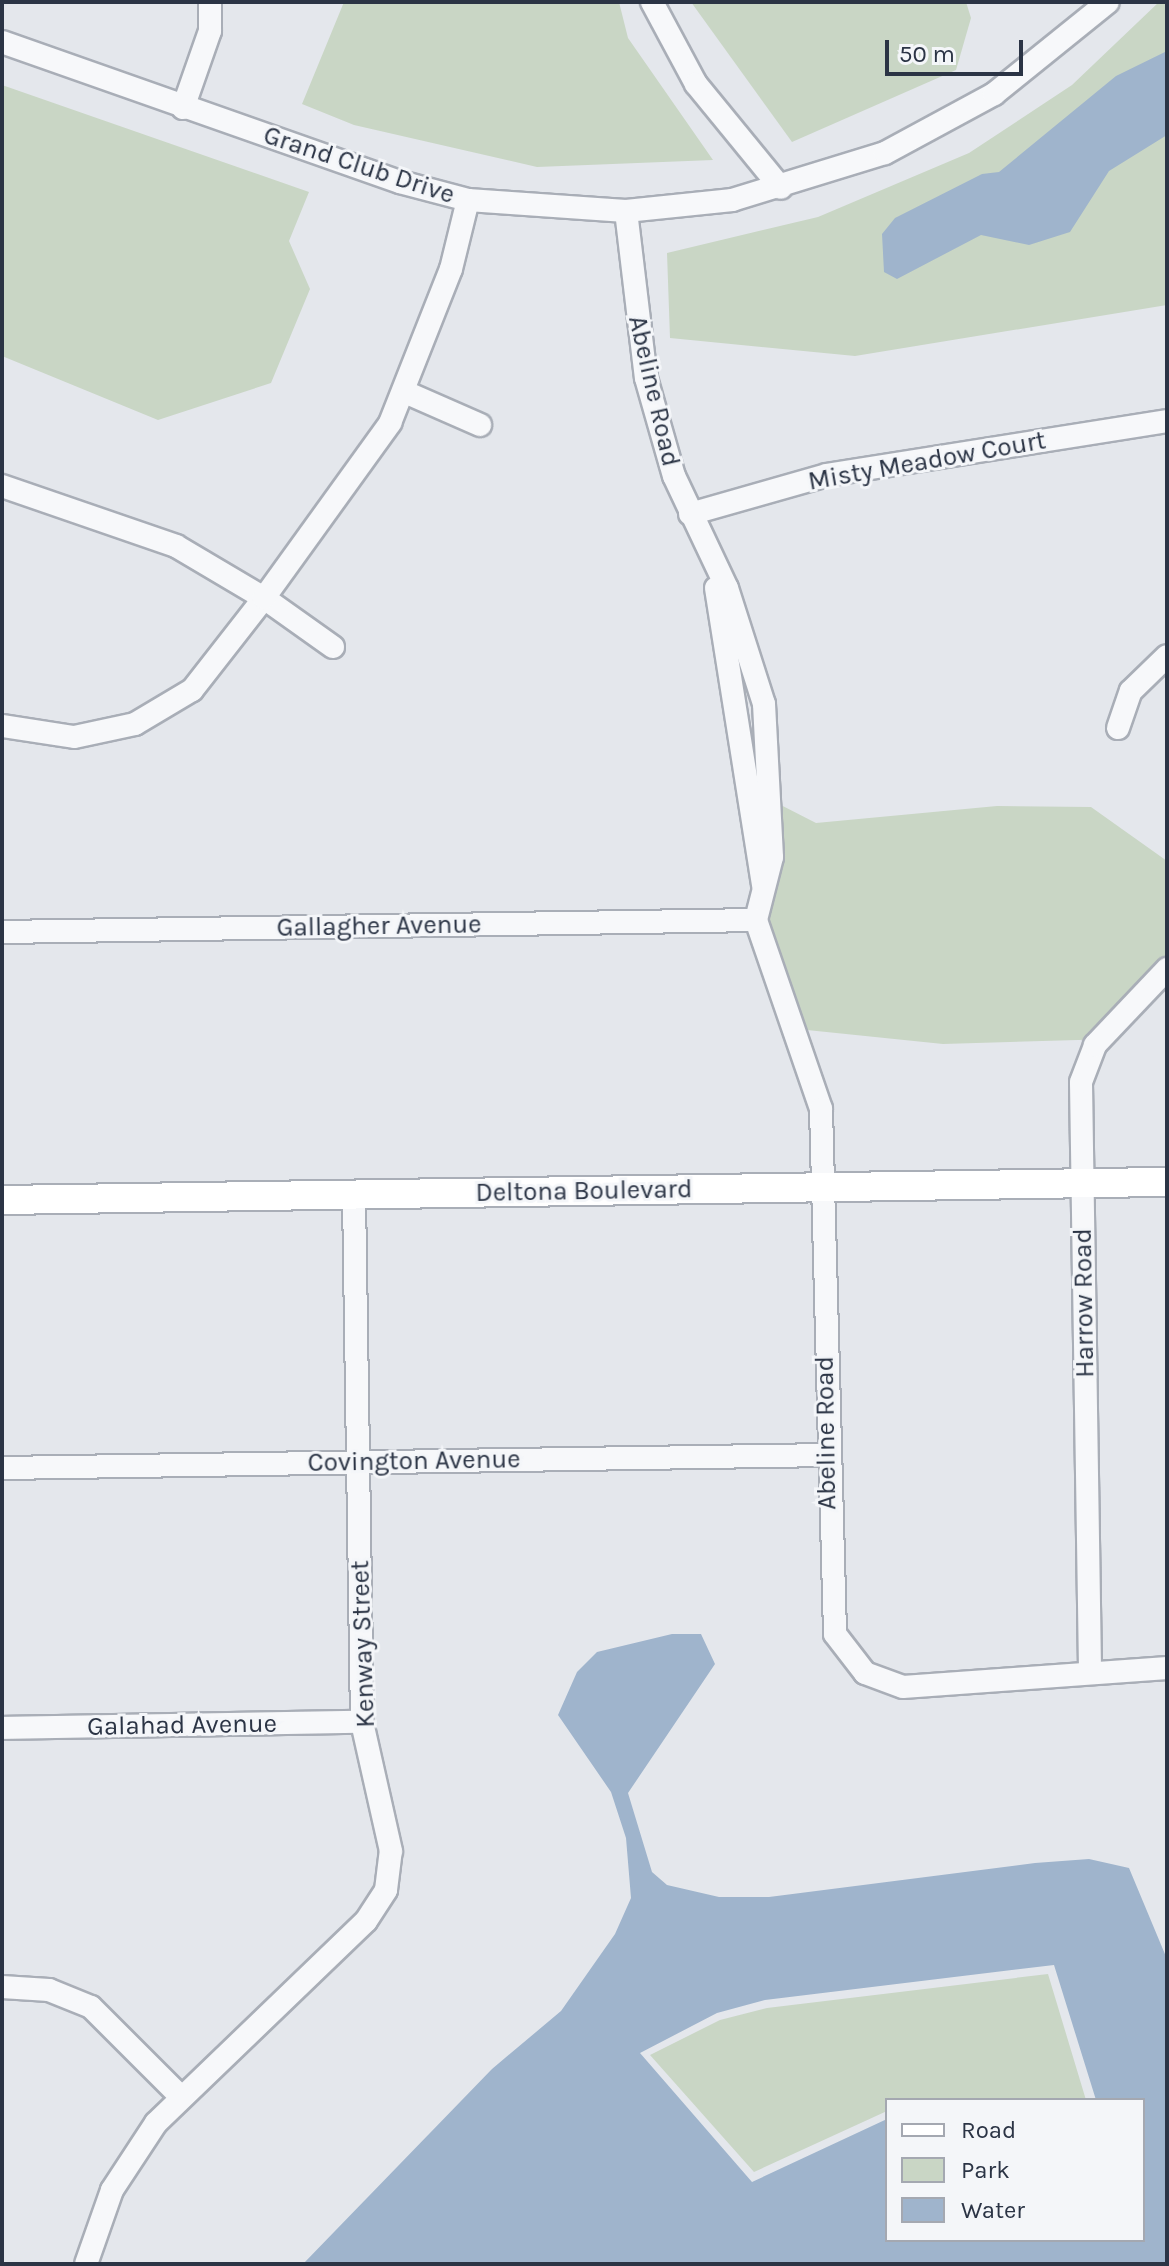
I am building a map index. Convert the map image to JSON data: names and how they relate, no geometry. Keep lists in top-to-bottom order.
{
  "streets": {
    "main road": ["Deltona Boulevard"],
    "street": [
      "Grand Club Drive",
      "Abeline Road",
      "Misty Meadow Court",
      "Gallagher Avenue",
      "Harrow Road",
      "Covington Avenue",
      "Kenway Street",
      "Galahad Avenue"
    ]
  },
  "crossings": [
    ["Grand Club Drive", "Abeline Road"],
    ["Abeline Road", "Misty Meadow Court"],
    ["Abeline Road", "Gallagher Avenue"],
    ["Abeline Road", "Deltona Boulevard"],
    ["Abeline Road", "Harrow Road"],
    ["Abeline Road", "Covington Avenue"],
    ["Deltona Boulevard", "Harrow Road"],
    ["Deltona Boulevard", "Kenway Street"],
    ["Covington Avenue", "Kenway Street"],
    ["Kenway Street", "Galahad Avenue"]
  ],
  "legend": ["Road", "Park", "Water"],
  "scale_bar": "50 m"
}
